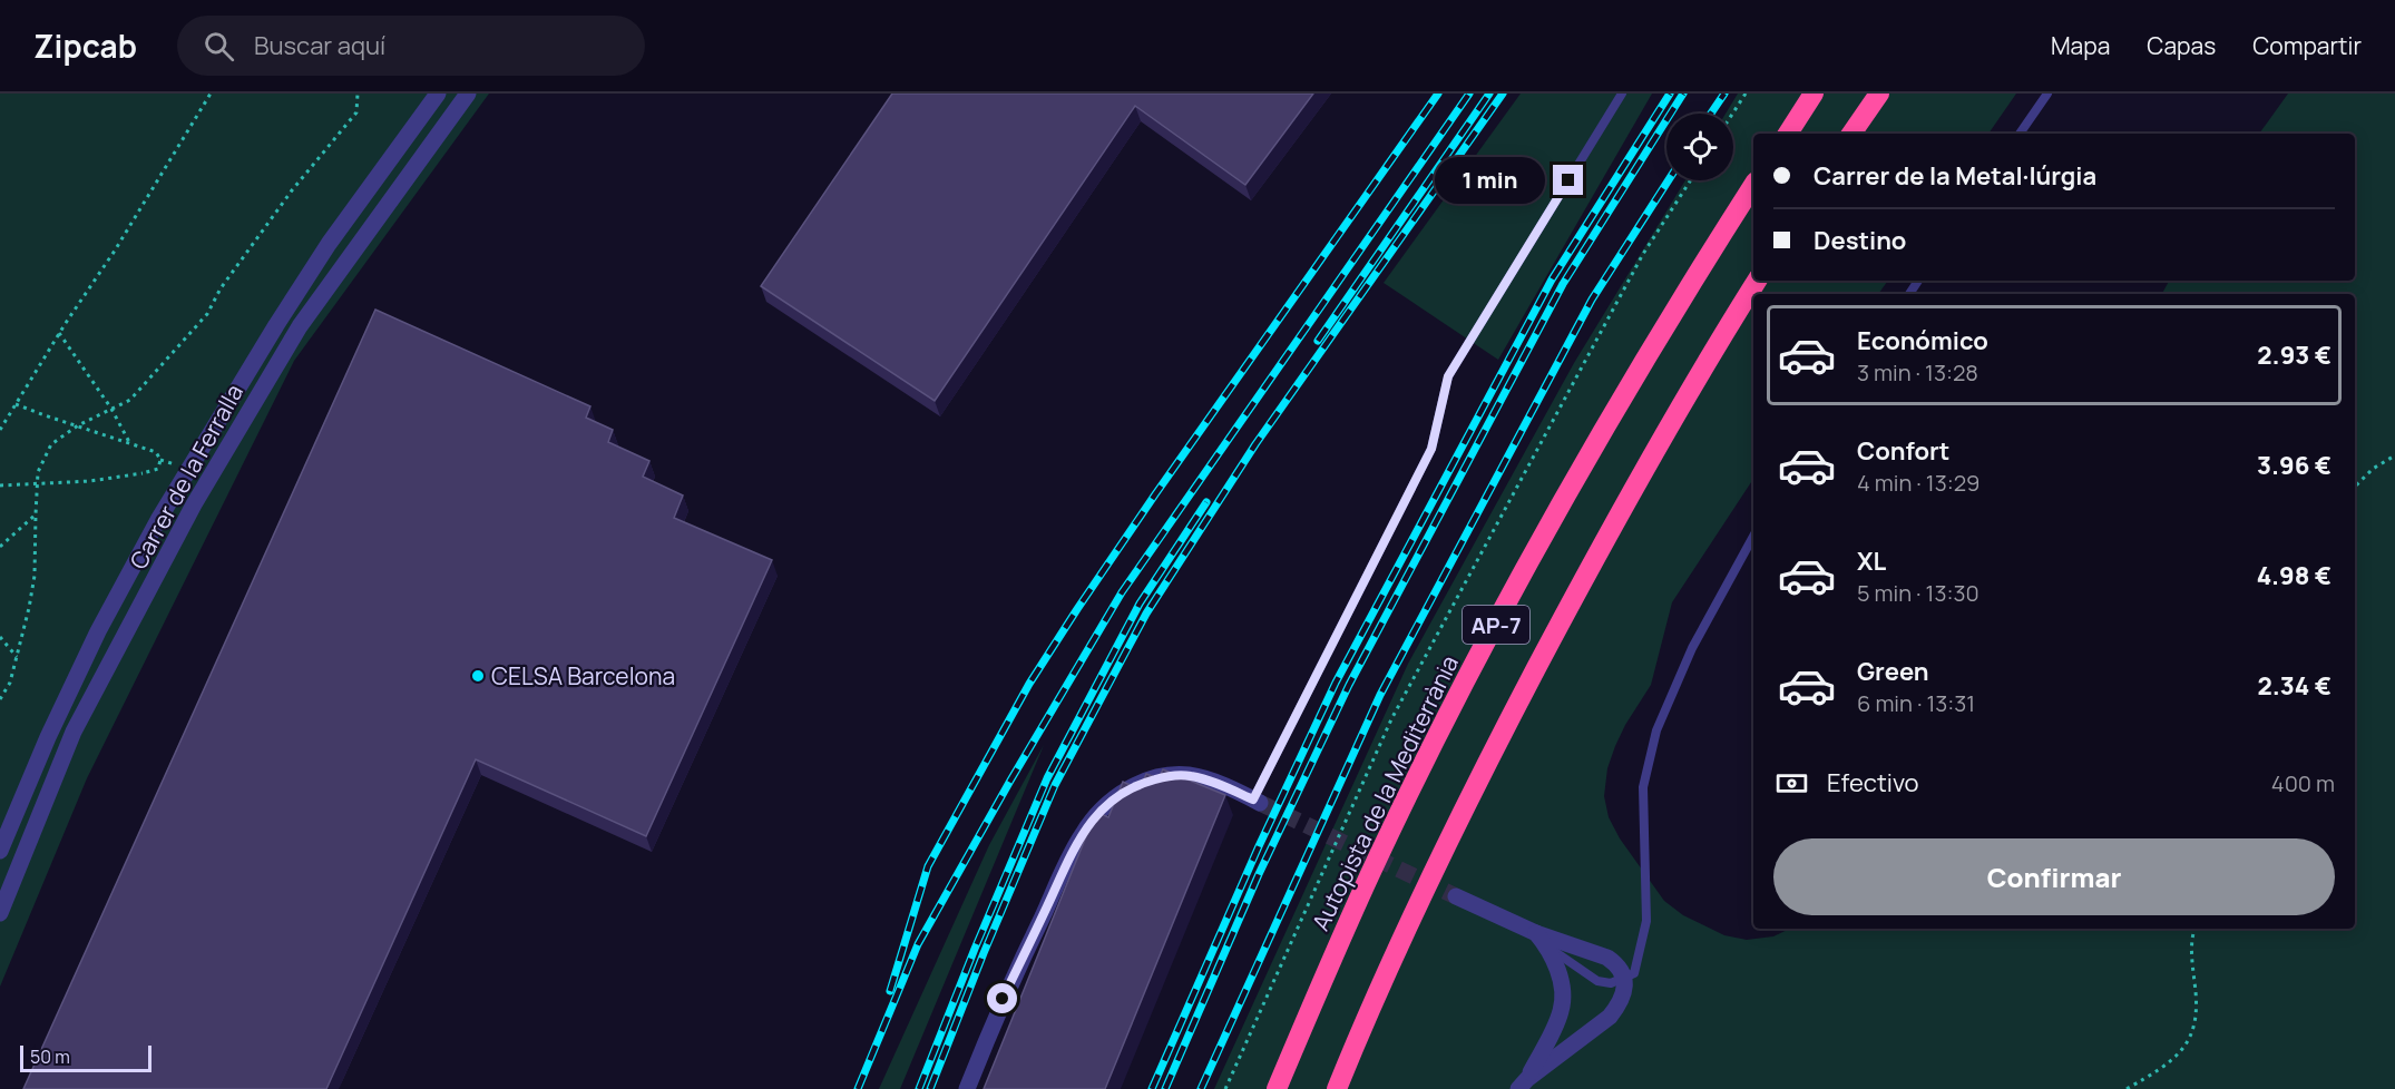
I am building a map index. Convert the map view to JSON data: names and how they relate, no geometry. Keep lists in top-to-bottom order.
{
  "streets": {
    "highway": ["AP-7", "Autopista de la Mediterrània"],
    "street": ["Carrer de la Ferralla"]
  },
  "places": ["CELSA Barcelona"],
  "scale_bar": "50 m",
  "page": {
    "header": "Zipcab",
    "search": "Buscar aquí",
    "nav": ["Mapa", "Capas", "Compartir"],
    "banner": ["Carrer de la Metal·lúrgia", "Destino"],
    "bubble": "1 min",
    "list": [
      {
        "name": "Económico",
        "note": "3 min · 13:28",
        "value": "2.93 €"
      },
      {
        "name": "Confort",
        "note": "4 min · 13:29",
        "value": "3.96 €"
      },
      {
        "name": "XL",
        "note": "5 min · 13:30",
        "value": "4.98 €"
      },
      {
        "name": "Green",
        "note": "6 min · 13:31",
        "value": "2.34 €"
      }
    ],
    "pay": ["Efectivo", "400 m"],
    "buttons": "Confirmar",
    "scale": "50 m"
  }
}
